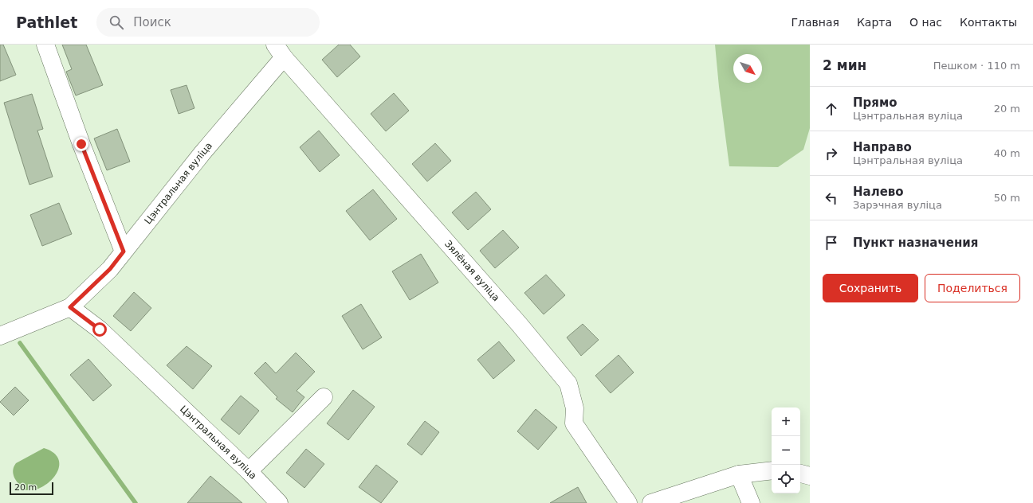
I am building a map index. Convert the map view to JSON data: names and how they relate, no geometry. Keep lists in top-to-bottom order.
{
  "streets": {
    "street": ["Цэнтральная вуліца", "Зялёная вуліца"]
  },
  "crossings": [
    ["Цэнтральная вуліца", "Зялёная вуліца"]
  ],
  "scale_bar": "20 m",
  "north": "bottom right",
  "page": {
    "header": "Pathlet",
    "search": "Поиск",
    "nav": [
      "Главная",
      "Карта",
      "О нас",
      "Контакты"
    ],
    "heading": ["2 мин", "Пешком · 110 m"],
    "list": [
      ["Прямо", "Цэнтральная вуліца", "20 m"],
      ["Направо", "Цэнтральная вуліца", "40 m"],
      ["Налево", "Зарэчная вуліца", "50 m"],
      "Пункт назначения"
    ],
    "buttons": ["Сохранить", "Поделиться"],
    "map_buttons": ["+", "−"],
    "scale": "20 m"
  }
}
